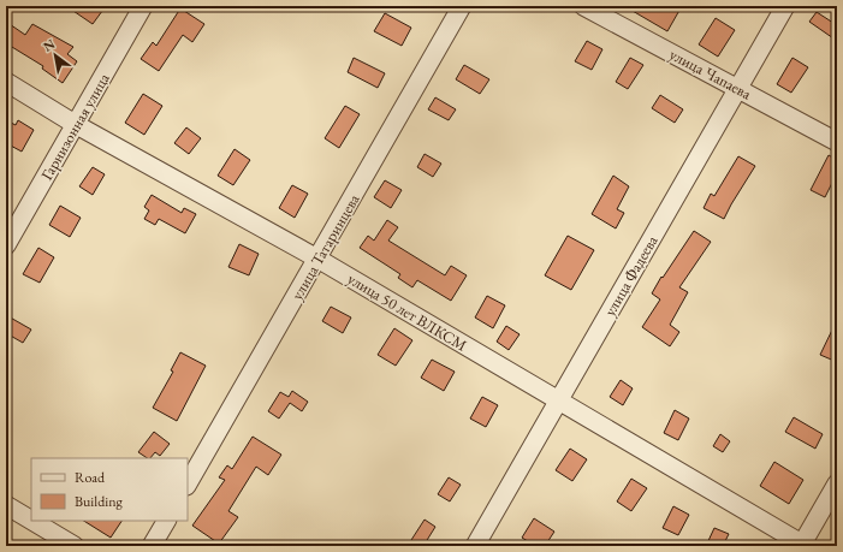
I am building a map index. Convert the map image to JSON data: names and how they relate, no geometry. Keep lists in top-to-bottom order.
{
  "streets": {
    "street": [
      "улица Чапаева",
      "Гарнизонная улица",
      "улица Татаринцева",
      "улица Фадеева",
      "улица 50 лет ВЛКСМ"
    ]
  },
  "crossings": [
    ["улица Чапаева", "улица Фадеева"],
    ["Гарнизонная улица", "улица 50 лет ВЛКСМ"],
    ["улица Татаринцева", "улица 50 лет ВЛКСМ"],
    ["улица Фадеева", "улица 50 лет ВЛКСМ"]
  ],
  "legend": ["Road", "Building"],
  "north": "top left"
}
